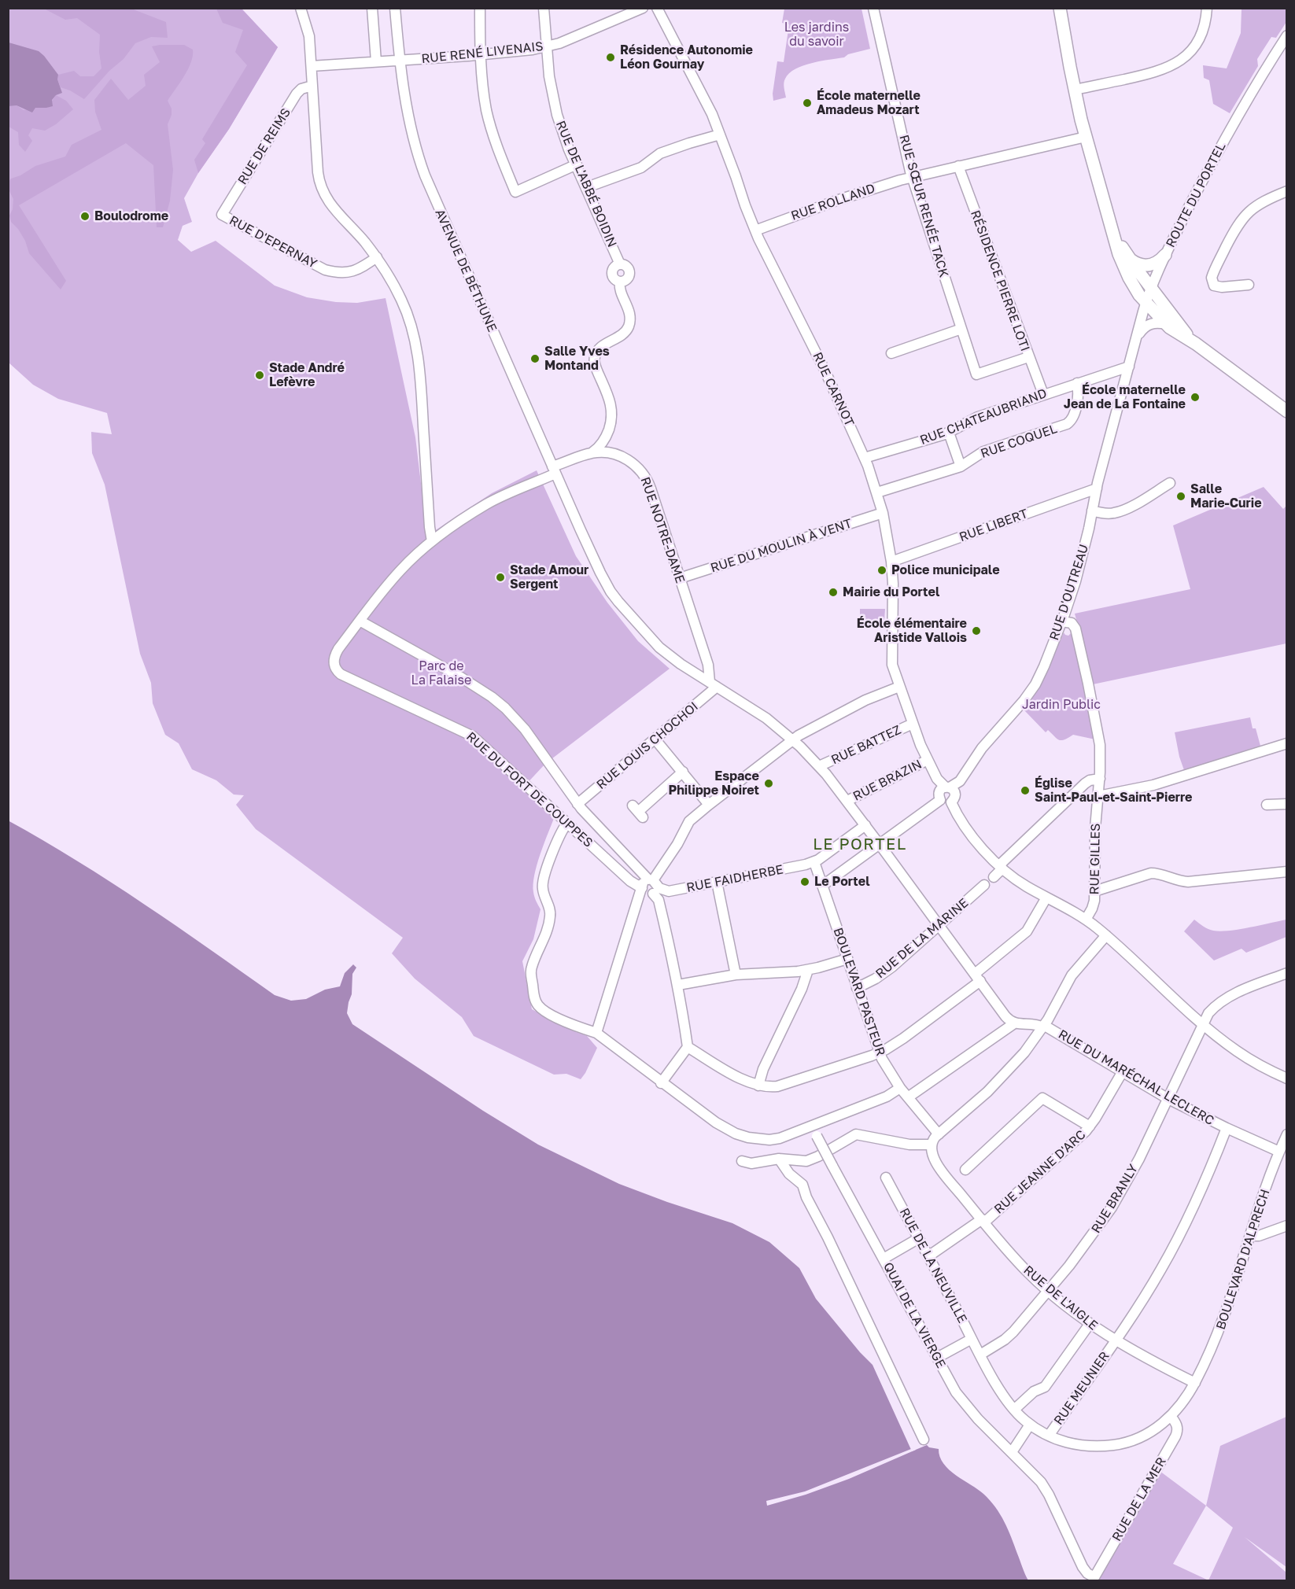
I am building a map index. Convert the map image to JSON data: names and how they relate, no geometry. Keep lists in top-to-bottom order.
{
  "streets": {
    "street": [
      "RUE RENÉ LIVENAIS",
      "RUE DE REIMS",
      "RUE DE L'ABBÉ BOIDIN",
      "ROUTE DU PORTEL",
      "RUE ROLLAND",
      "RUE SŒUR RENÉE TACK",
      "RUE D'EPERNAY",
      "AVENUE DE BÉTHUNE",
      "RÉSIDENCE PIERRE LOTI",
      "RUE CARNOT",
      "RUE CHATEAUBRIAND",
      "RUE COQUEL",
      "RUE LIBERT",
      "RUE NOTRE-DAME",
      "RUE DU MOULIN À VENT",
      "RUE D'OUTREAU",
      "RUE BATTEZ",
      "RUE LOUIS CHOCHOI",
      "RUE BRAZIN",
      "RUE DU FORT DE COUPPES",
      "RUE GILLES",
      "RUE FAIDHERBE",
      "RUE DE LA MARINE",
      "BOULEVARD PASTEUR",
      "RUE DU MARÉCHAL LECLERC",
      "RUE JEANNE D'ARC",
      "RUE BRANLY",
      "BOULEVARD D'ALPRECH",
      "RUE DE LA NEUVILLE",
      "RUE DE L'AIGLE",
      "QUAI DE LA VIERGE",
      "RUE MEUNIER",
      "RUE DE LA MER"
    ]
  },
  "crossings": [
    ["RUE RENÉ LIVENAIS", "RUE DE L'ABBÉ BOIDIN"],
    ["RUE RENÉ LIVENAIS", "AVENUE DE BÉTHUNE"],
    ["RUE DE REIMS", "RUE D'EPERNAY"],
    ["RUE DE L'ABBÉ BOIDIN", "RUE NOTRE-DAME"],
    ["ROUTE DU PORTEL", "RUE CHATEAUBRIAND"],
    ["ROUTE DU PORTEL", "RUE D'OUTREAU"],
    ["RUE ROLLAND", "RUE SŒUR RENÉE TACK"],
    ["RUE ROLLAND", "RÉSIDENCE PIERRE LOTI"],
    ["RUE ROLLAND", "RUE CARNOT"],
    ["RUE SŒUR RENÉE TACK", "RÉSIDENCE PIERRE LOTI"],
    ["AVENUE DE BÉTHUNE", "RUE NOTRE-DAME"],
    ["AVENUE DE BÉTHUNE", "RUE BATTEZ"],
    ["AVENUE DE BÉTHUNE", "RUE LOUIS CHOCHOI"],
    ["AVENUE DE BÉTHUNE", "RUE BRAZIN"],
    ["AVENUE DE BÉTHUNE", "RUE DE LA MARINE"],
    ["RÉSIDENCE PIERRE LOTI", "RUE CHATEAUBRIAND"],
    ["RUE CARNOT", "RUE CHATEAUBRIAND"],
    ["RUE CARNOT", "RUE COQUEL"],
    ["RUE CARNOT", "RUE LIBERT"],
    ["RUE CARNOT", "RUE DU MOULIN À VENT"],
    ["RUE CARNOT", "RUE D'OUTREAU"],
    ["RUE CARNOT", "RUE BATTEZ"],
    ["RUE CARNOT", "RUE BRAZIN"],
    ["RUE CHATEAUBRIAND", "RUE COQUEL"],
    ["RUE CHATEAUBRIAND", "RUE D'OUTREAU"],
    ["RUE LIBERT", "RUE D'OUTREAU"],
    ["RUE NOTRE-DAME", "RUE DU MOULIN À VENT"],
    ["RUE NOTRE-DAME", "RUE LOUIS CHOCHOI"],
    ["RUE NOTRE-DAME", "RUE DU FORT DE COUPPES"],
    ["RUE D'OUTREAU", "RUE GILLES"],
    ["RUE FAIDHERBE", "BOULEVARD PASTEUR"],
    ["RUE DE LA MARINE", "BOULEVARD PASTEUR"],
    ["RUE DU MARÉCHAL LECLERC", "RUE JEANNE D'ARC"],
    ["RUE DU MARÉCHAL LECLERC", "RUE BRANLY"],
    ["RUE DU MARÉCHAL LECLERC", "BOULEVARD D'ALPRECH"],
    ["RUE DU MARÉCHAL LECLERC", "RUE MEUNIER"],
    ["RUE JEANNE D'ARC", "RUE DE LA NEUVILLE"],
    ["RUE JEANNE D'ARC", "RUE DE L'AIGLE"],
    ["RUE BRANLY", "RUE DE LA NEUVILLE"],
    ["RUE BRANLY", "RUE DE L'AIGLE"],
    ["BOULEVARD D'ALPRECH", "RUE DE LA NEUVILLE"],
    ["BOULEVARD D'ALPRECH", "RUE DE L'AIGLE"],
    ["BOULEVARD D'ALPRECH", "RUE MEUNIER"],
    ["BOULEVARD D'ALPRECH", "RUE DE LA MER"],
    ["RUE DE LA NEUVILLE", "RUE MEUNIER"],
    ["RUE DE L'AIGLE", "RUE MEUNIER"],
    ["QUAI DE LA VIERGE", "RUE DE LA MER"]
  ],
  "districts": ["LE PORTEL"],
  "parks": ["Les jardins du savoir", "Parc de La Falaise", "Jardin Public"],
  "places": [
    "Résidence Autonomie Léon Gournay",
    "École maternelle Amadeus Mozart",
    "Boulodrome",
    "Salle Yves Montand",
    "Stade André Lefèvre",
    "École maternelle Jean de La Fontaine",
    "Salle Marie-Curie",
    "Police municipale",
    "Stade Amour Sergent",
    "Mairie du Portel",
    "École élémentaire Aristide Vallois",
    "Espace Philippe Noiret",
    "Église Saint-Paul-et-Saint-Pierre",
    "Le Portel"
  ]
}
